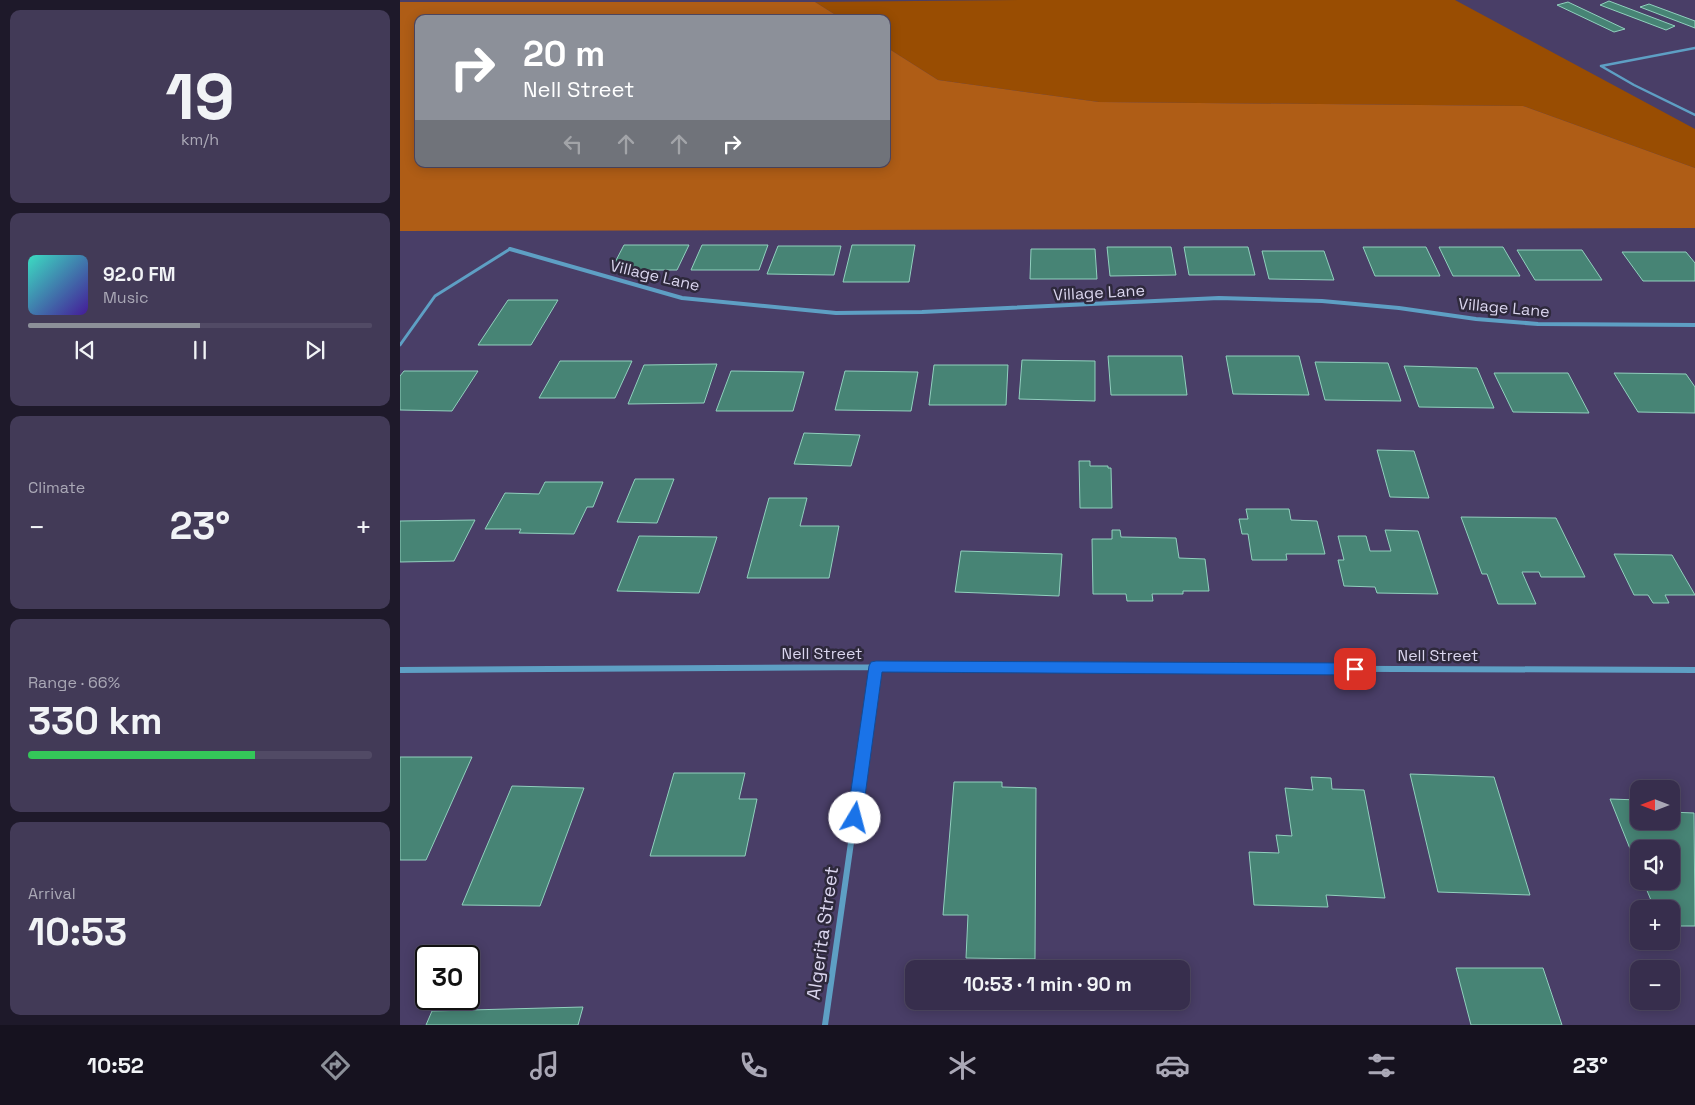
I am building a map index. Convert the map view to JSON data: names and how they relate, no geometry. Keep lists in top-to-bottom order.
{
  "streets": {
    "street": ["Village Lane", "Nell Street", "Algerita Street"]
  },
  "crossings": [
    ["Nell Street", "Algerita Street"]
  ],
  "north": "left",
  "page": {
    "tile": [
      ["19", "km/h"],
      "Climate",
      ["Range · 66%", "330 km"],
      ["Arrival", "10:53"]
    ],
    "turn": ["20 m", "Nell Street"],
    "song": ["92.0 FM", "Music"],
    "heat": ["−", "23°", "+"],
    "map_buttons": ["+", "−"],
    "limit": "30",
    "trip": "10:53 · 1 min · 90 m",
    "tabs": ["10:52", "23°"]
  }
}
